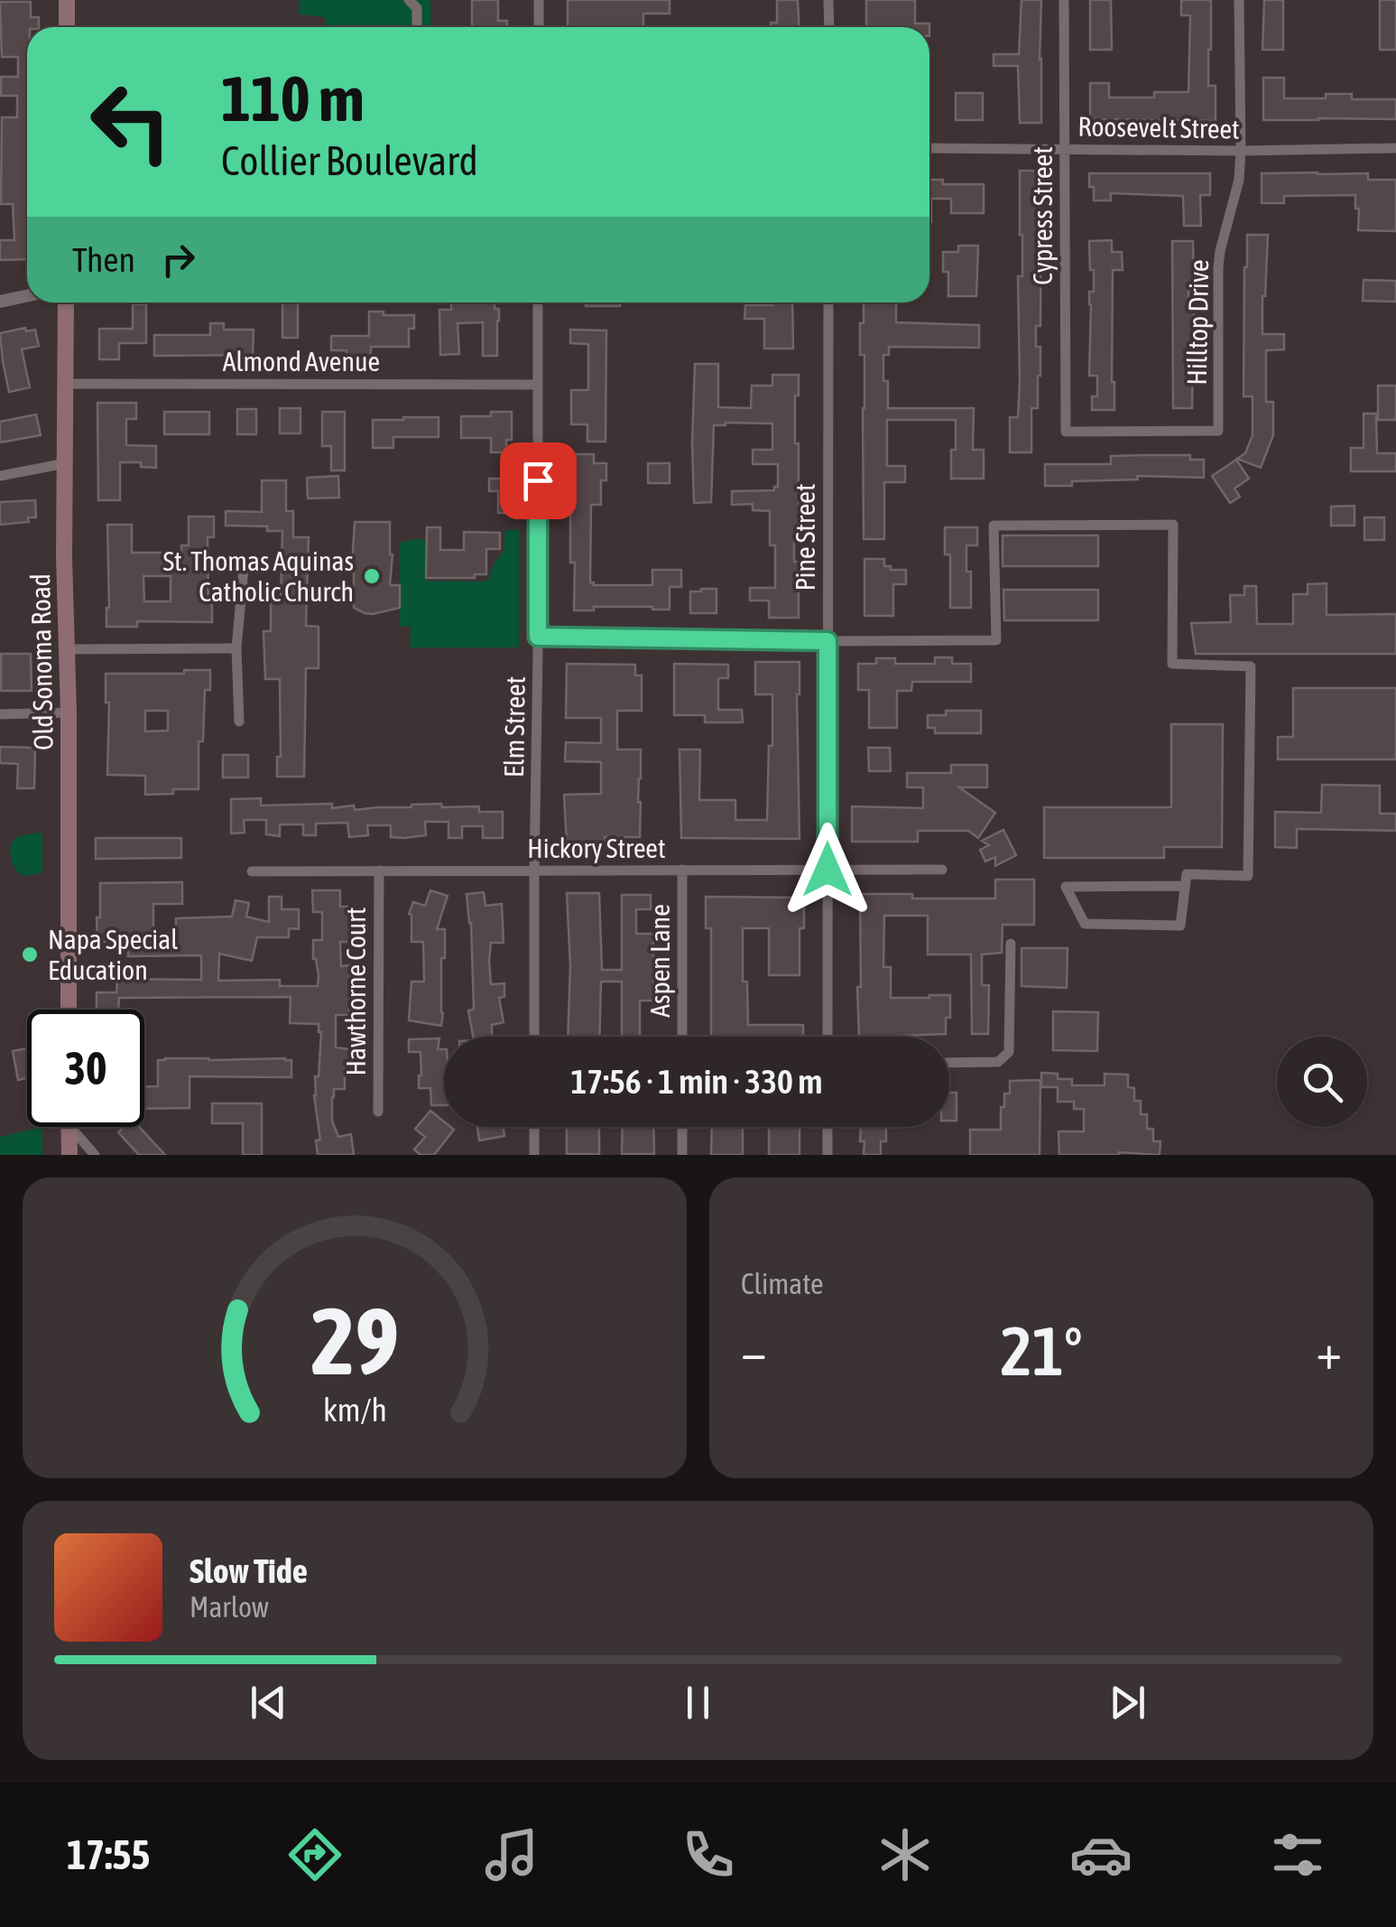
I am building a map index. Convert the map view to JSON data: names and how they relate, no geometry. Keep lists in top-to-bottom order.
{
  "streets": {
    "main road": ["Old Sonoma Road"],
    "street": [
      "Roosevelt Street",
      "Cypress Street",
      "Hilltop Drive",
      "Almond Avenue",
      "Pine Street",
      "Elm Street",
      "Hickory Street",
      "Aspen Lane",
      "Hawthorne Court"
    ]
  },
  "crossings": [
    ["Roosevelt Street", "Cypress Street"],
    ["Roosevelt Street", "Hilltop Drive"],
    ["Cypress Street", "Hilltop Drive"],
    ["Almond Avenue", "Old Sonoma Road"],
    ["Almond Avenue", "Elm Street"],
    ["Pine Street", "Hickory Street"],
    ["Elm Street", "Hickory Street"],
    ["Hickory Street", "Aspen Lane"],
    ["Hickory Street", "Hawthorne Court"]
  ],
  "places": ["St. Thomas Aquinas Catholic Church", "Napa Special Education"],
  "page": {
    "turn": ["110 m", "Collier Boulevard"],
    "then": "Then",
    "limit": "30",
    "trip": "17:56 · 1 min · 330 m",
    "tile": "Climate",
    "heat": ["−", "21°", "+"],
    "song": ["Slow Tide", "Marlow"],
    "tabs": "17:55",
    "gauge": ["29", "km/h"]
  }
}
